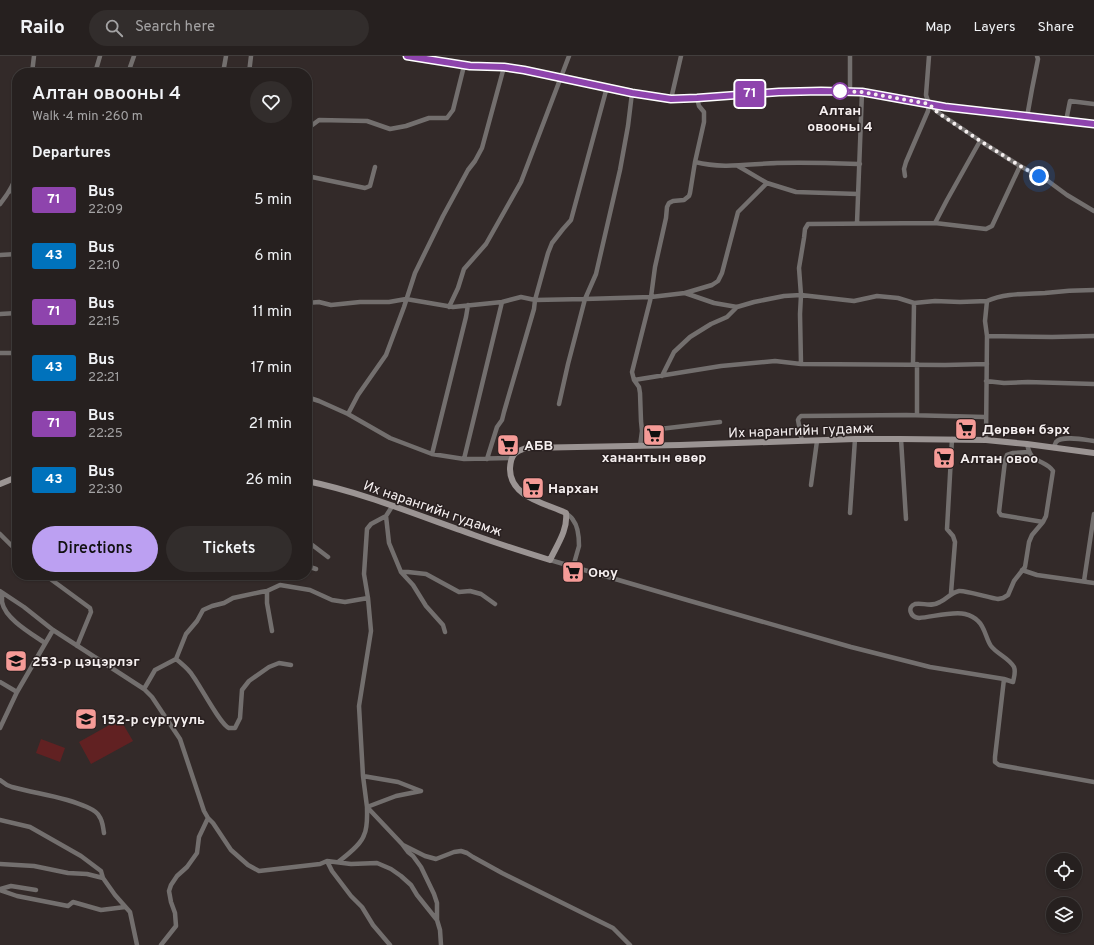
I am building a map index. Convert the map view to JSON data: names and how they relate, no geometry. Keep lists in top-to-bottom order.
{
  "streets": {
    "main road": ["Их нарангийн гудамж"]
  },
  "places": {
    "other": ["Алтан овооны 4"],
    "supermarket": [
      "Дөрвөн бэрх",
      "ханантын өвөр",
      "АБВ",
      "Алтан овоо",
      "Нархан",
      "Оюу"
    ],
    "school or university": ["253-р цэцэрлэг", "152-р сургууль"]
  },
  "lines": ["bus line 71"],
  "page": {
    "header": "Railo",
    "search": "Search here",
    "nav": ["Map", "Layers", "Share"],
    "on_map": "71",
    "heading": [
      ["Алтан овооны 4", "Walk · 4 min · 260 m"],
      "Departures"
    ],
    "list": [
      {
        "mark": "71",
        "name": "Bus",
        "note": "22:09",
        "value": "5 min"
      },
      {
        "mark": "43",
        "name": "Bus",
        "note": "22:10",
        "value": "6 min"
      },
      {
        "mark": "71",
        "name": "Bus",
        "note": "22:15",
        "value": "11 min"
      },
      {
        "mark": "43",
        "name": "Bus",
        "note": "22:21",
        "value": "17 min"
      },
      {
        "mark": "71",
        "name": "Bus",
        "note": "22:25",
        "value": "21 min"
      },
      {
        "mark": "43",
        "name": "Bus",
        "note": "22:30",
        "value": "26 min"
      }
    ],
    "buttons": ["Directions", "Tickets"]
  }
}
